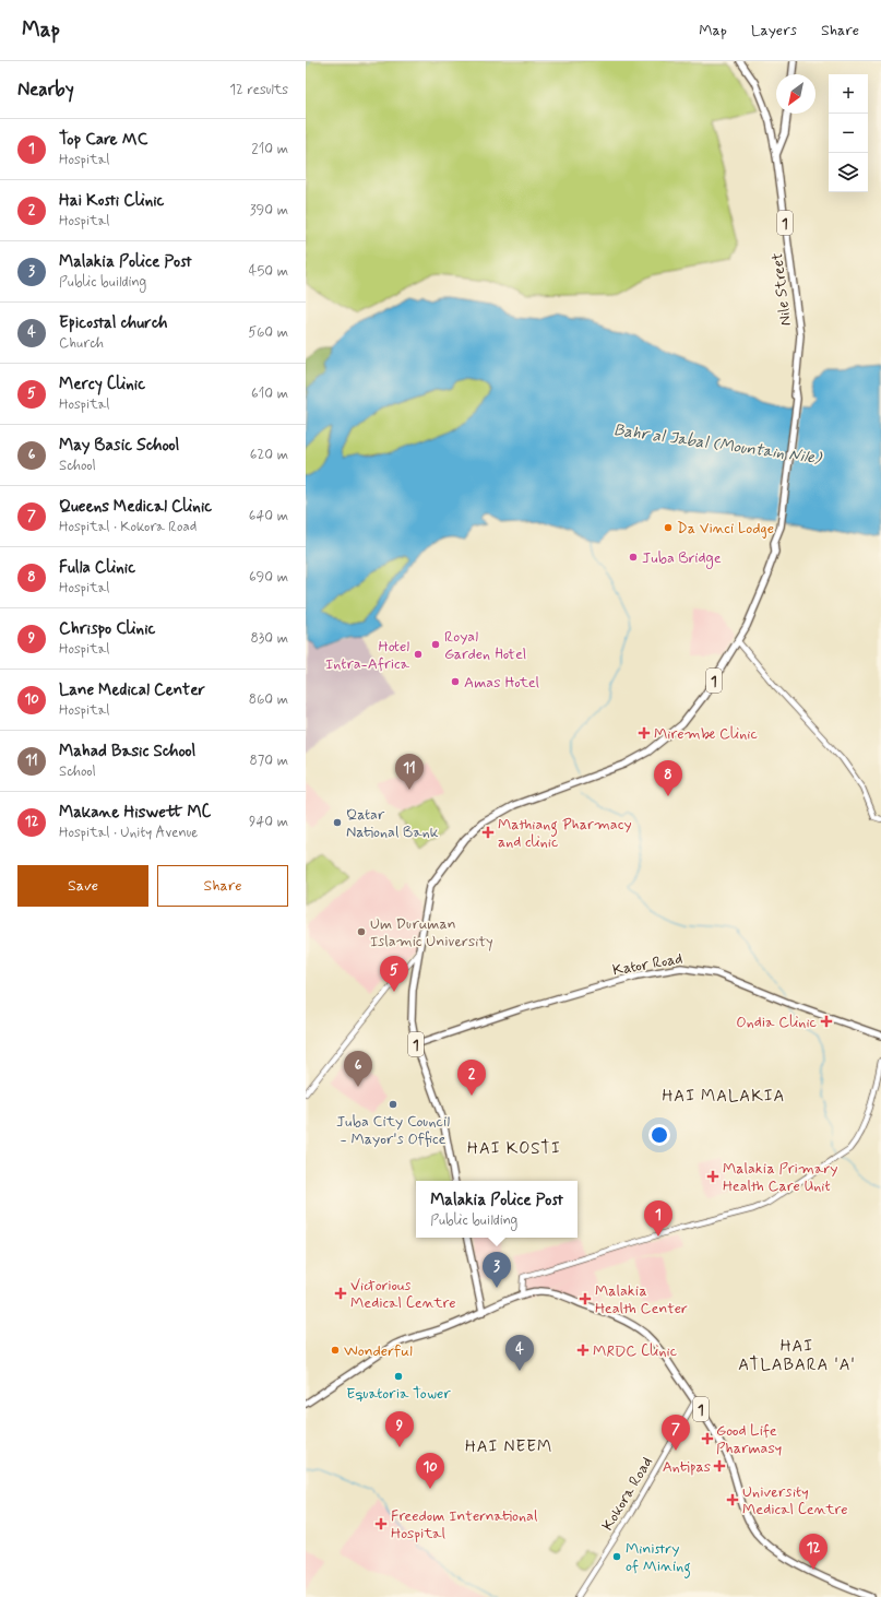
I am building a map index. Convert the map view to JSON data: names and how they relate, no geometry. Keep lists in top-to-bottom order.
{
  "streets": {
    "main road": ["1", "Nile Street", "Kator Road"],
    "street": ["Kokora Road"]
  },
  "crossings": [
    ["1", "Nile Street"],
    ["1", "Kator Road"],
    ["1", "Kokora Road"]
  ],
  "districts": [
    "HAI MALAKIA",
    "HAI KOSTI",
    "HAI ATLABARA 'A'",
    "HAI NEEM"
  ],
  "water": ["Bahr al Jabal (Mountain Nile)"],
  "places": {
    "other": [
      "Da Vinci Lodge",
      "Juba Bridge",
      "Royal Garden Hotel",
      "Hotel Intra-Africa",
      "Amas Hotel",
      "Qatar National Bank",
      "Um Duruman Islamic University",
      "Juba City Council - Mayor's Office",
      "Wonderful",
      "Equatoria Tower",
      "Ministry of Mining"
    ],
    "health": [
      "Mirembe Clinic",
      "Mathiang Pharmacy and clinic",
      "Ondia Clinic",
      "Malakia Primary Health Care Unit",
      "Victorious Medical Centre",
      "Malakia Health Center",
      "MRDC Clinic",
      "Good Life Pharmasy",
      "Antipas",
      "University Medical Centre",
      "Freedom International Hospital"
    ]
  },
  "north": "bottom left",
  "page": {
    "header": "Map",
    "nav": ["Map", "Layers", "Share"],
    "heading": ["Nearby", "12 results"],
    "map_buttons": ["+", "−"],
    "list": [
      {
        "mark": "1",
        "name": "Top Care MC",
        "note": "Hospital",
        "value": "210 m"
      },
      {
        "mark": "2",
        "name": "Hai Kosti Clinic",
        "note": "Hospital",
        "value": "390 m"
      },
      {
        "mark": "3",
        "name": "Malakia Police Post",
        "note": "Public building",
        "value": "450 m"
      },
      {
        "mark": "4",
        "name": "Epicostal church",
        "note": "Church",
        "value": "560 m"
      },
      {
        "mark": "5",
        "name": "Mercy Clinic",
        "note": "Hospital",
        "value": "610 m"
      },
      {
        "mark": "6",
        "name": "May Basic School",
        "note": "School",
        "value": "620 m"
      },
      {
        "mark": "7",
        "name": "Queens Medical Clinic",
        "note": "Hospital · Kokora Road",
        "value": "640 m"
      },
      {
        "mark": "8",
        "name": "Fulla Clinic",
        "note": "Hospital",
        "value": "690 m"
      },
      {
        "mark": "9",
        "name": "Chrispo Clinic",
        "note": "Hospital",
        "value": "830 m"
      },
      {
        "mark": "10",
        "name": "Lane Medical Center",
        "note": "Hospital",
        "value": "860 m"
      },
      {
        "mark": "11",
        "name": "Mahad Basic School",
        "note": "School",
        "value": "870 m"
      },
      {
        "mark": "12",
        "name": "Makane Hiswett MC",
        "note": "Hospital · Unity Avenue",
        "value": "940 m"
      }
    ],
    "pins": [
      "11",
      "8",
      "5",
      "6",
      "2",
      "1",
      "3",
      "4",
      "9",
      "7",
      "10",
      "12"
    ],
    "buttons": ["Save", "Share"],
    "popup": ["Malakia Police Post", "Public building"]
  }
}
